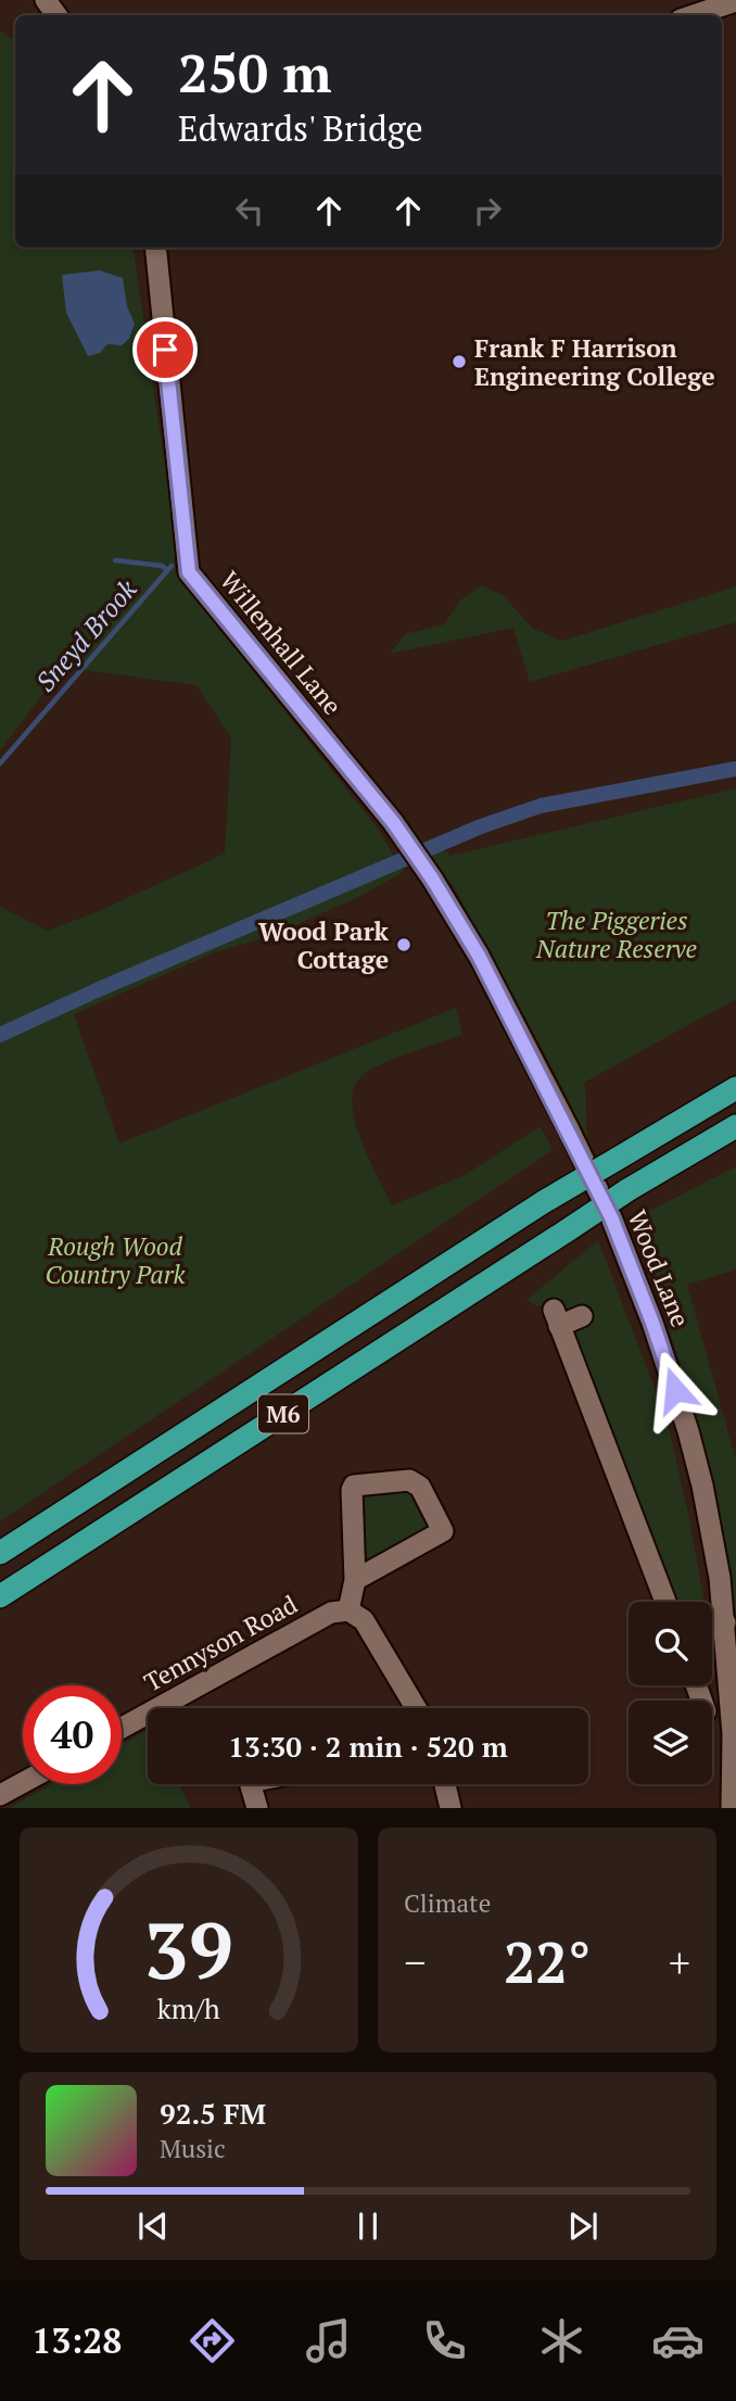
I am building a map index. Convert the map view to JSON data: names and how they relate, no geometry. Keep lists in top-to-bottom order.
{
  "streets": {
    "highway": ["M6"],
    "street": ["Willenhall Lane", "Wood Lane", "Tennyson Road"]
  },
  "crossings": [
    ["Willenhall Lane", "Wood Lane"]
  ],
  "water": ["Sneyd Brook"],
  "parks": ["The Piggeries Nature Reserve", "Rough Wood Country Park"],
  "places": ["Frank F Harrison Engineering College", "Wood Park Cottage"],
  "page": {
    "turn": ["250 m", "Edwards' Bridge"],
    "limit": "40",
    "trip": "13:30 · 2 min · 520 m",
    "tile": "Climate",
    "heat": ["−", "22°", "+"],
    "song": ["92.5 FM", "Music"],
    "tabs": "13:28",
    "gauge": ["39", "km/h"]
  }
}
